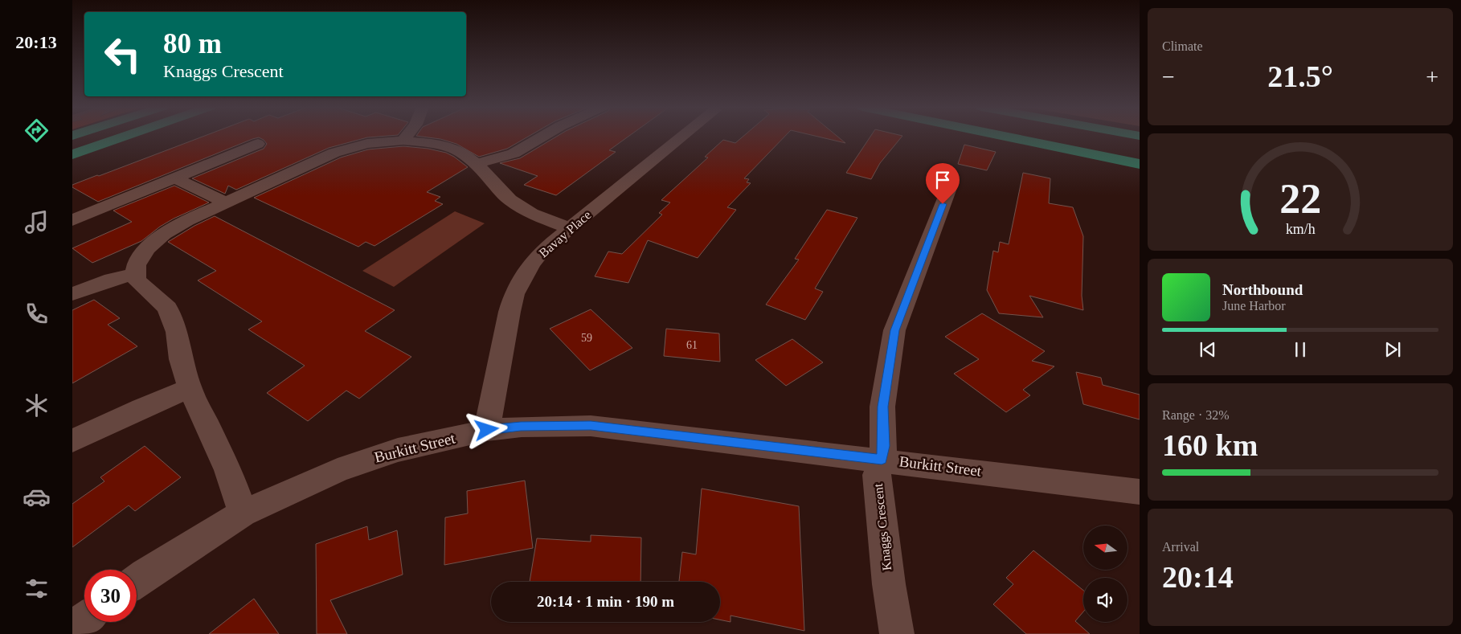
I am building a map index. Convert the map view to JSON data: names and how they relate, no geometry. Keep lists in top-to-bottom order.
{
  "streets": {
    "street": ["Bavay Place", "Burkitt Street", "Knaggs Crescent"]
  },
  "crossings": [
    ["Bavay Place", "Burkitt Street"],
    ["Burkitt Street", "Knaggs Crescent"]
  ],
  "house_numbers": ["59", "61"],
  "north": "left",
  "page": {
    "tabs": "20:13",
    "tile": [
      "Climate",
      ["Range · 32%", "160 km"],
      ["Arrival", "20:14"]
    ],
    "turn": ["80 m", "Knaggs Crescent"],
    "heat": ["−", "21.5°", "+"],
    "song": ["Northbound", "June Harbor"],
    "limit": "30",
    "trip": "20:14 · 1 min · 190 m",
    "gauge": ["22", "km/h"]
  }
}
